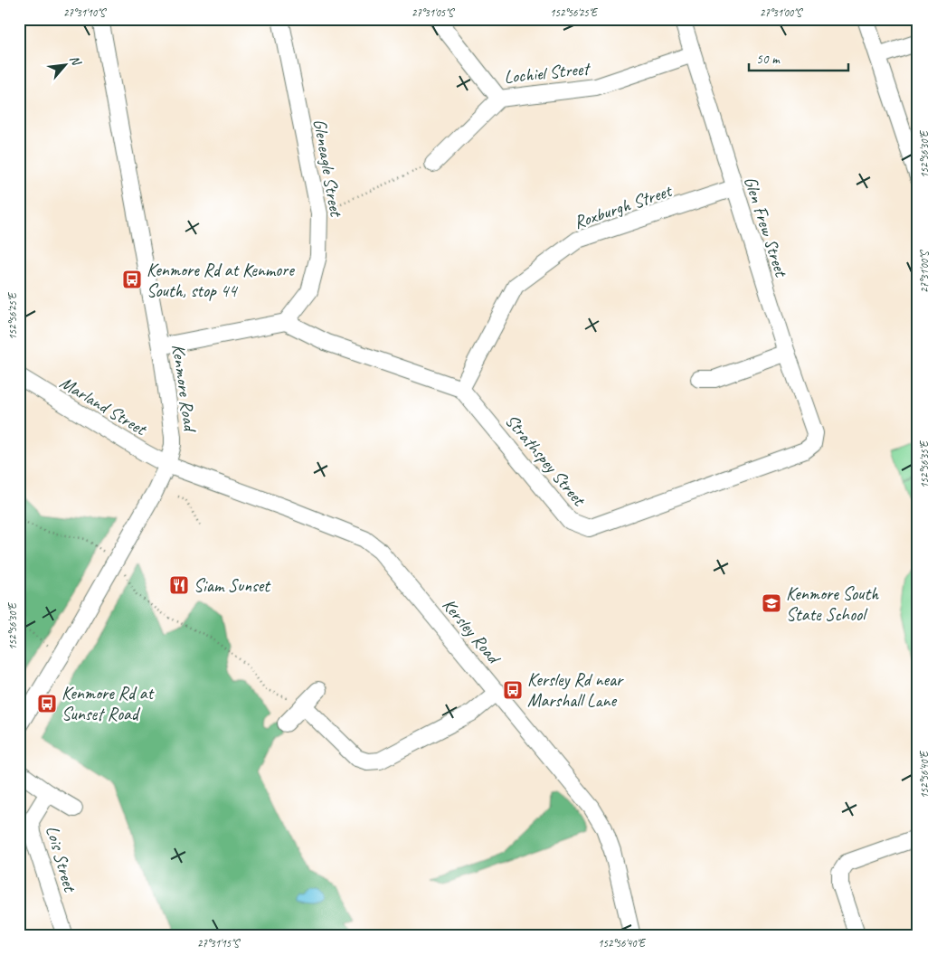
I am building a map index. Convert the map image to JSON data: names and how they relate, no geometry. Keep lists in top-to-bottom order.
{
  "streets": {
    "street": [
      "Lochiel Street",
      "Gleneagle Street",
      "Roxburgh Street",
      "Glen Frew Street",
      "Kenmore Road",
      "Marland Street",
      "Strathspey Street",
      "Kersley Road",
      "Lois Street"
    ]
  },
  "crossings": [
    ["Lochiel Street", "Glen Frew Street"],
    ["Roxburgh Street", "Glen Frew Street"],
    ["Roxburgh Street", "Strathspey Street"],
    ["Glen Frew Street", "Strathspey Street"],
    ["Kenmore Road", "Marland Street"],
    ["Kenmore Road", "Kersley Road"],
    ["Marland Street", "Kersley Road"]
  ],
  "places": {
    "bus stop": ["Kenmore Rd at Kenmore South, stop 44", "Kersley Rd near Marshall Lane", "Kenmore Rd at Sunset Road"],
    "restaurant": ["Siam Sunset"],
    "school or university": ["Kenmore South State School"]
  },
  "scale_bar": "50 m",
  "north": "top right",
  "coordinates": [
    "27°31'10\"S",
    "27°31'05\"S",
    "152°56'25\"E",
    "27°31'00\"S",
    "152°56'30\"E",
    "152°56'35\"E",
    "152°56'40\"E",
    "27°31'15\"S"
  ]
}
